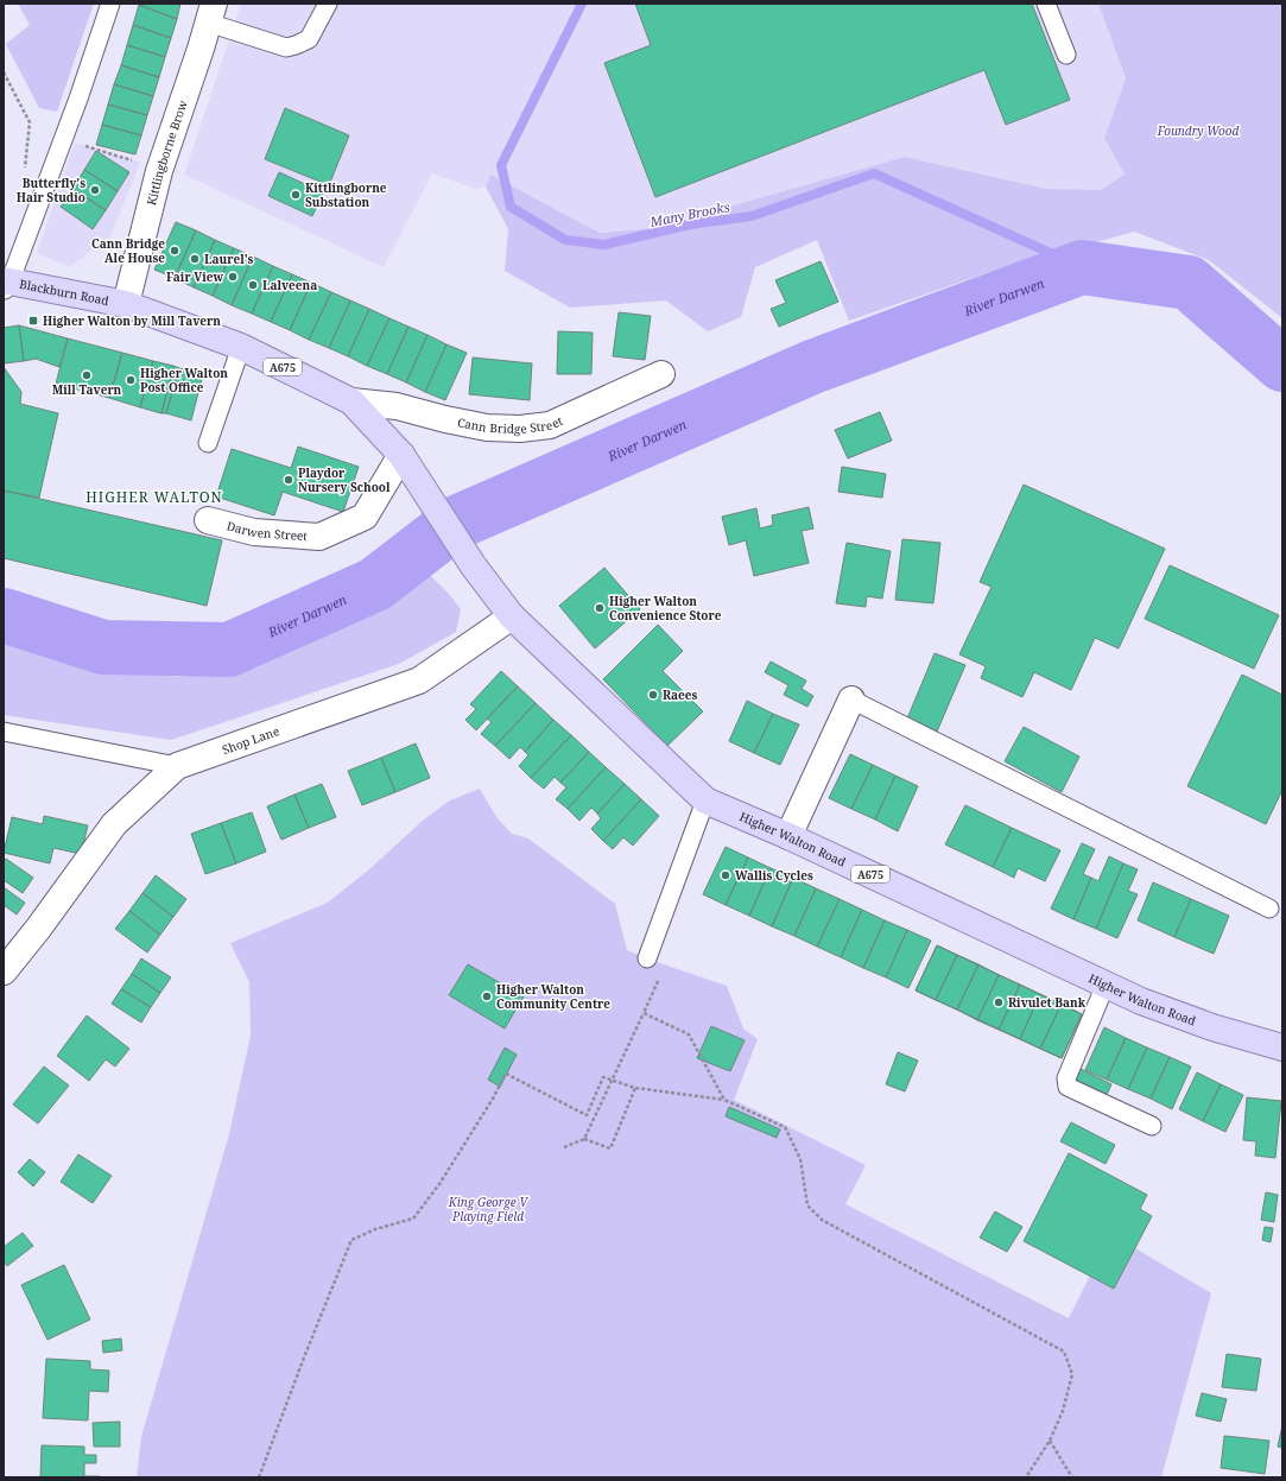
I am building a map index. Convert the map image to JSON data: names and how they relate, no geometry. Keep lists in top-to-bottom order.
{
  "streets": {
    "main road": [
      "Blackburn Road",
      "A675",
      "Cann Bridge Street",
      "Higher Walton Road"
    ],
    "street": ["Kittlingborne Brow", "Darwen Street", "Shop Lane"]
  },
  "crossings": [
    ["Kittlingborne Brow", "Blackburn Road"],
    ["Kittlingborne Brow", "Cann Bridge Street"],
    ["Blackburn Road", "Cann Bridge Street"],
    ["Cann Bridge Street", "Darwen Street"],
    ["Cann Bridge Street", "Shop Lane"],
    ["Cann Bridge Street", "Higher Walton Road"],
    ["Shop Lane", "Higher Walton Road"]
  ],
  "districts": ["HIGHER WALTON"],
  "water": ["Many Brooks", "River Darwen"],
  "parks": ["Foundry Wood", "King George V Playing Field"],
  "places": {
    "other": [
      "Butterfly's Hair Studio",
      "Kittlingborne Substation",
      "Cann Bridge Ale House",
      "Laurel's",
      "Fair View",
      "Lalveena",
      "Mill Tavern",
      "Higher Walton Post Office",
      "Playdor Nursery School",
      "Higher Walton Convenience Store",
      "Raees",
      "Wallis Cycles",
      "Higher Walton Community Centre",
      "Rivulet Bank"
    ],
    "transit": ["Higher Walton by Mill Tavern"]
  }
}
